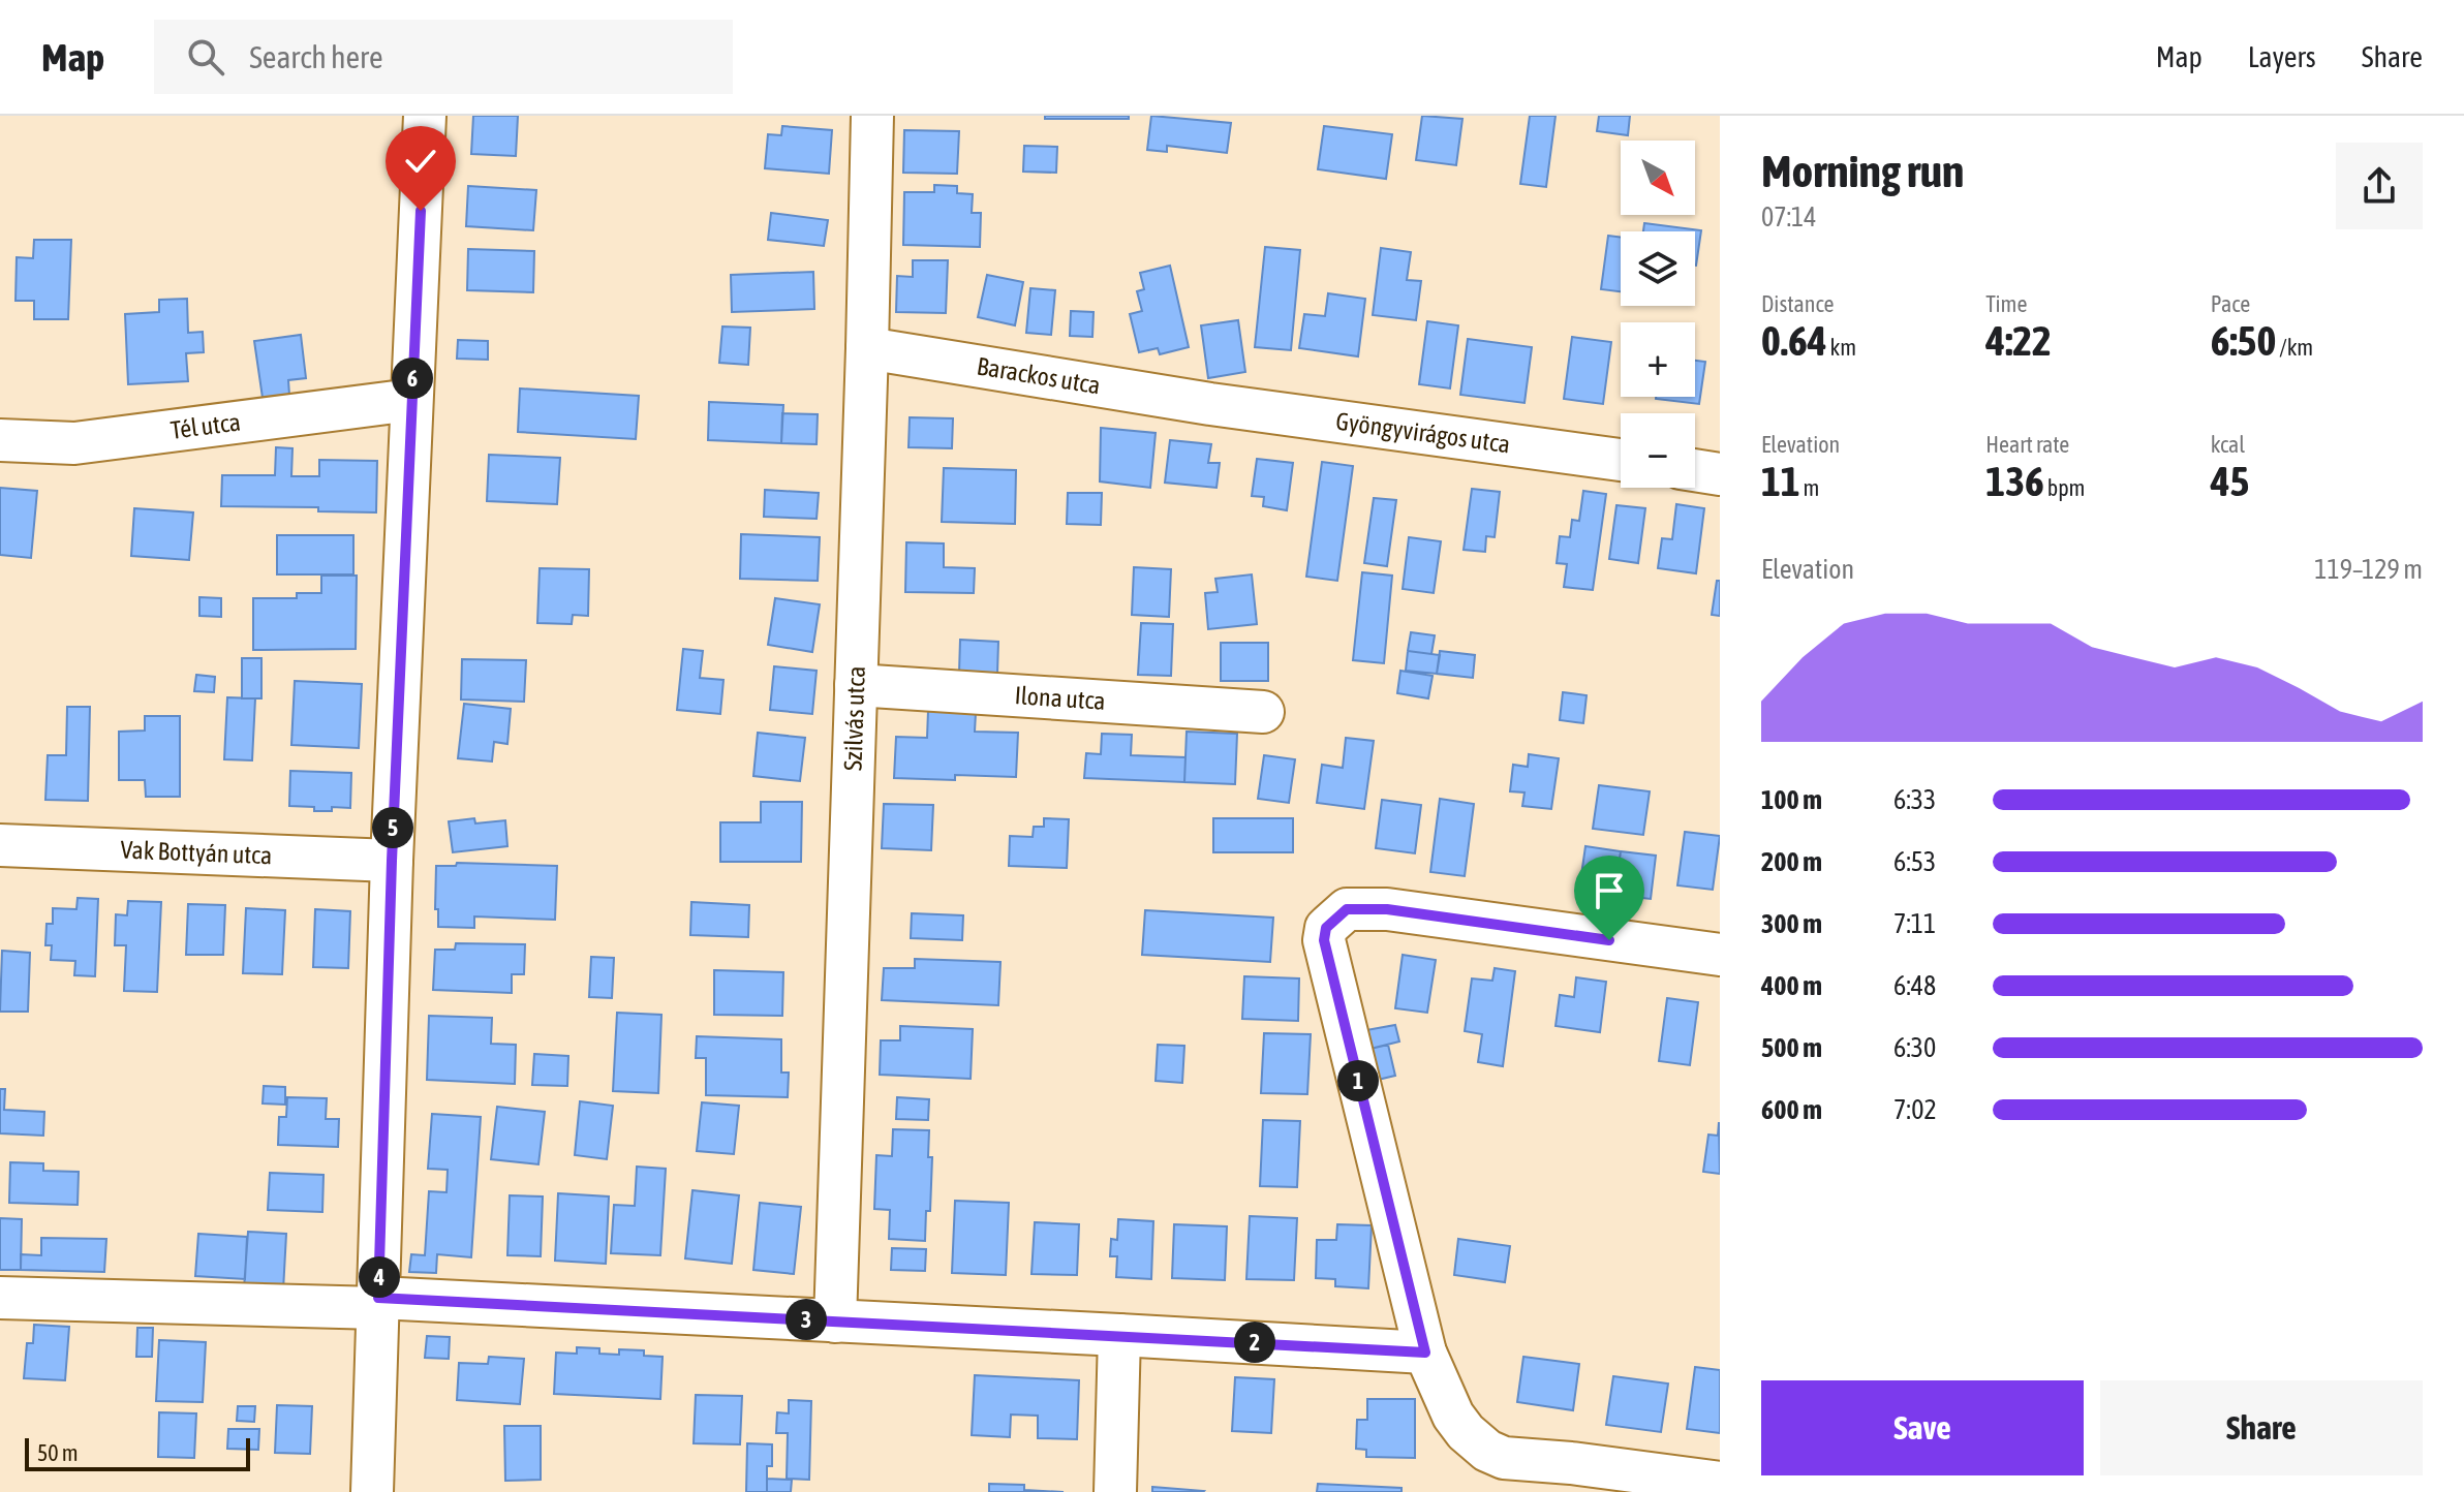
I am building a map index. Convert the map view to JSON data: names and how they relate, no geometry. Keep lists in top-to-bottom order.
{
  "streets": {
    "street": [
      "Barackos utca",
      "Tél utca",
      "Gyöngyvirágos utca",
      "Ilona utca",
      "Szilvás utca",
      "Vak Bottyán utca"
    ]
  },
  "crossings": [
    ["Barackos utca", "Gyöngyvirágos utca"],
    ["Barackos utca", "Szilvás utca"],
    ["Ilona utca", "Szilvás utca"]
  ],
  "scale_bar": "50 m",
  "north": "bottom right",
  "page": {
    "header": "Map",
    "search": "Search here",
    "nav": ["Map", "Layers", "Share"],
    "heading": ["Morning run", "07:14"],
    "map_buttons": ["+", "−"],
    "stats": [
      ["Distance", "0.64 km"],
      ["Time", "4:22"],
      ["Pace", "6:50 /km"],
      ["Elevation", "11 m"],
      ["Heart rate", "136 bpm"],
      ["kcal", "45"]
    ],
    "pins": [
      "6",
      "5",
      "1",
      "4",
      "3",
      "2"
    ],
    "chart": ["Elevation", "119–129 m"],
    "list": [
      {
        "name": "100 m",
        "note": "6:33"
      },
      {
        "name": "200 m",
        "note": "6:53"
      },
      {
        "name": "300 m",
        "note": "7:11"
      },
      {
        "name": "400 m",
        "note": "6:48"
      },
      {
        "name": "500 m",
        "note": "6:30"
      },
      {
        "name": "600 m",
        "note": "7:02"
      }
    ],
    "buttons": ["Save", "Share"],
    "scale": "50 m"
  }
}
